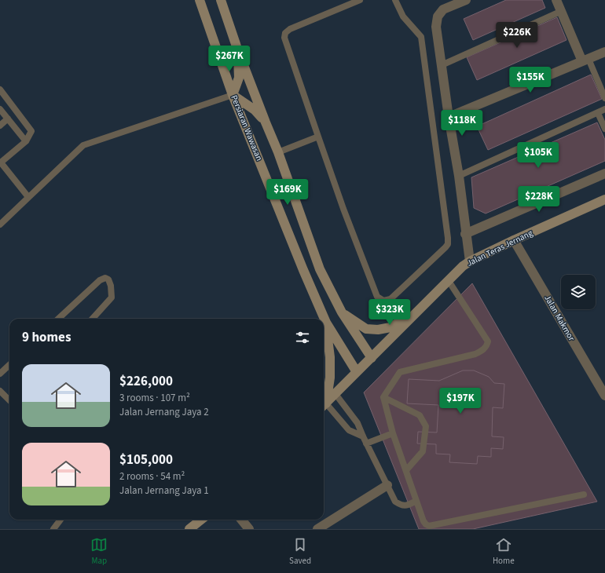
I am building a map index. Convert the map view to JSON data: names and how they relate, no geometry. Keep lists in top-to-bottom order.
{
  "streets": {
    "main road": ["Persiaran Wawasan", "Jalan Teras Jernang"],
    "street": ["Jalan Makmor"]
  },
  "crossings": [
    ["Persiaran Wawasan", "Jalan Teras Jernang"],
    ["Jalan Teras Jernang", "Jalan Makmor"]
  ],
  "page": {
    "price": [
      "$226K",
      "$267K",
      "$155K",
      "$118K",
      "$105K",
      "$169K",
      "$228K",
      "$323K",
      "$197K"
    ],
    "heading": "9 homes",
    "list": [
      {
        "name": "$226,000",
        "note": "3 rooms · 107 m² · Jalan Jernang Jaya 2"
      },
      {
        "name": "$105,000",
        "note": "2 rooms · 54 m² · Jalan Jernang Jaya 1"
      }
    ],
    "tabs": ["Map", "Saved", "Home"]
  }
}
